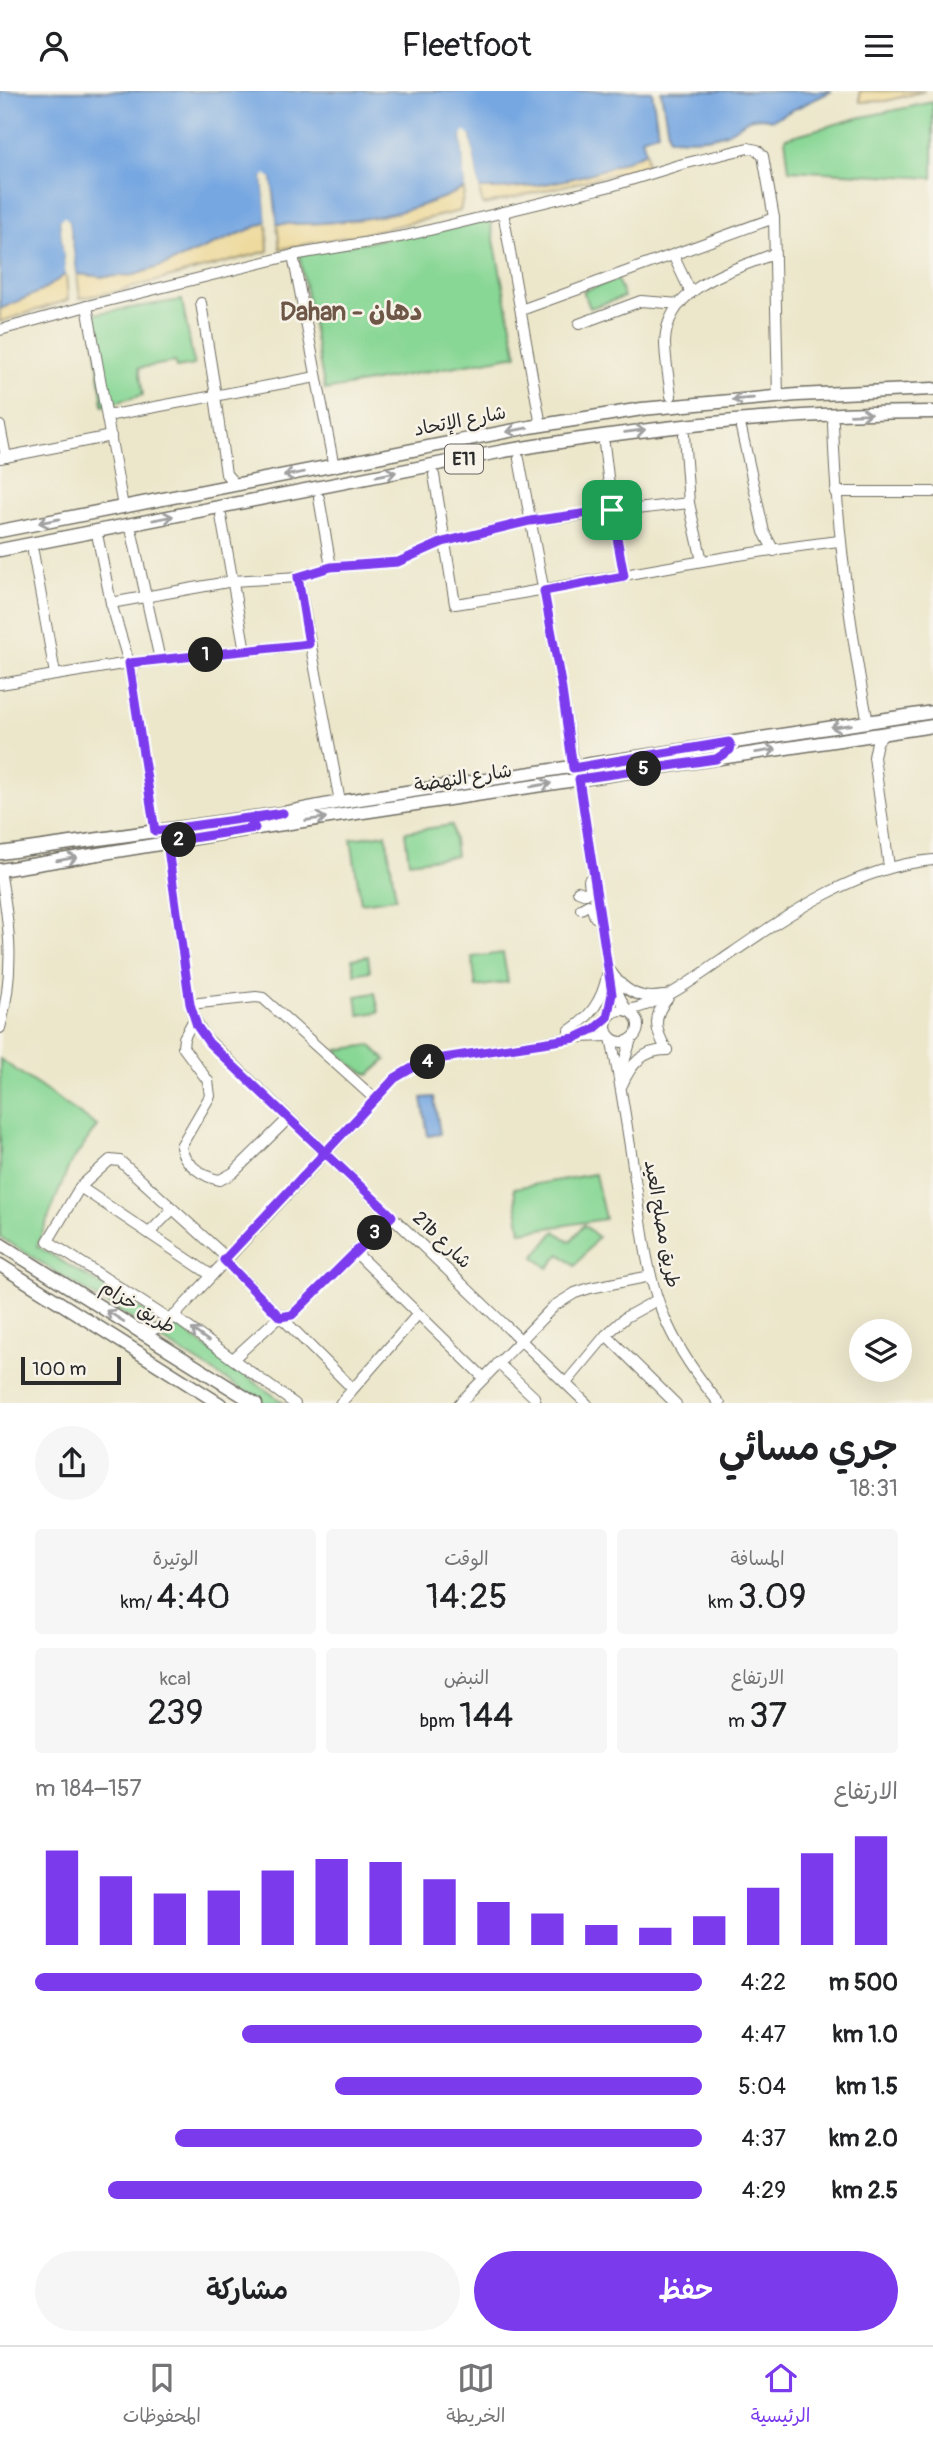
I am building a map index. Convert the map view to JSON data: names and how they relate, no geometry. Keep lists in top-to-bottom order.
{
  "streets": {
    "main road": [
      "شارع الإتحاد",
      "E11",
      "شارع النهضة",
      "طريق خزام"
    ],
    "street": ["طريق مصلح العيد", "21b شارع"]
  },
  "crossings": [
    ["شارع النهضة", "21b شارع"]
  ],
  "districts": ["Dahan - دهان"],
  "scale_bar": "100 m",
  "page": {
    "header": "Fleetfoot",
    "pins": [
      "1",
      "5",
      "2",
      "4",
      "3"
    ],
    "scale": "100 m",
    "heading": ["جري مسائي", "18:31"],
    "stats": [
      ["المسافة", "3.09 km"],
      ["الوقت", "14:25"],
      ["الوتيرة", "4:40 /km"],
      ["الارتفاع", "37 m"],
      ["النبض", "144 bpm"],
      ["kcal", "239"]
    ],
    "chart": ["الارتفاع", "157–184 m"],
    "list": [
      {
        "name": "500 m",
        "note": "4:22"
      },
      {
        "name": "1.0 km",
        "note": "4:47"
      },
      {
        "name": "1.5 km",
        "note": "5:04"
      },
      {
        "name": "2.0 km",
        "note": "4:37"
      },
      {
        "name": "2.5 km",
        "note": "4:29"
      }
    ],
    "buttons": ["حفظ", "مشاركة"],
    "tabs": ["الرئيسية", "الخريطة", "المحفوظات"]
  }
}
